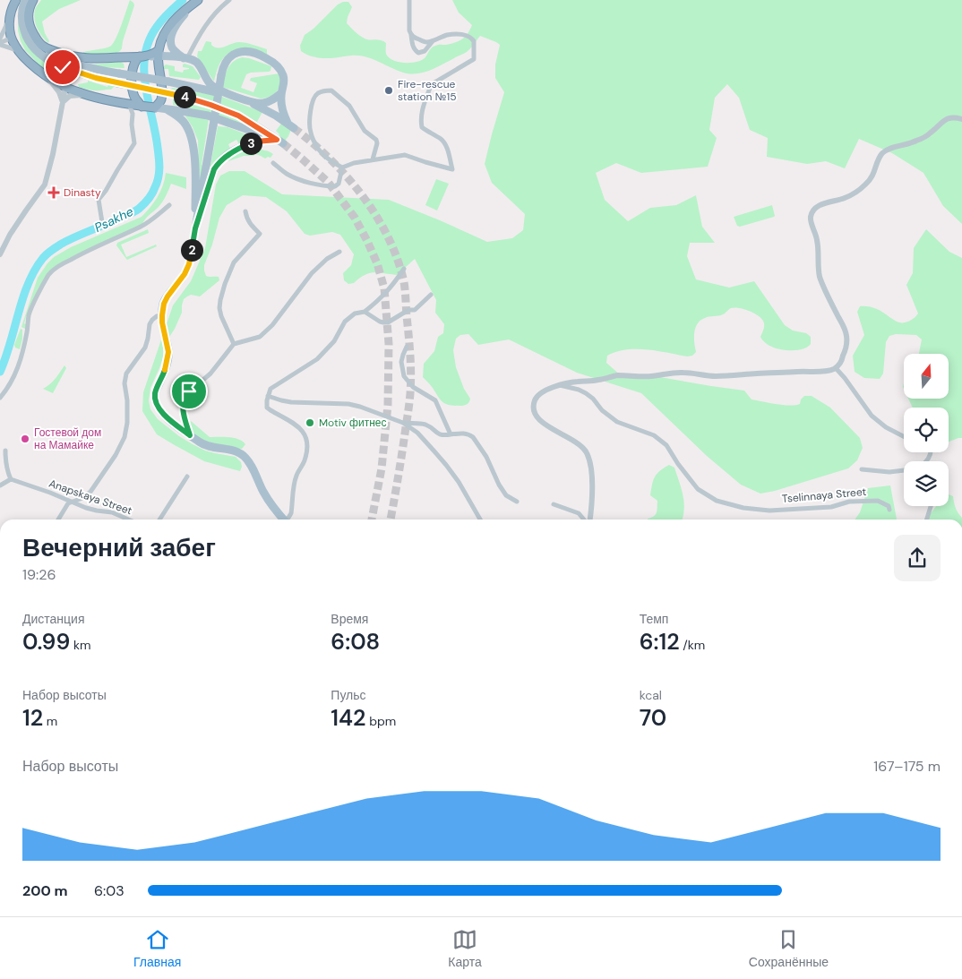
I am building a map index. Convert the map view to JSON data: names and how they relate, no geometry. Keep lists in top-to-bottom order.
{
  "streets": {
    "street": ["Tselinnaya Street", "Anapskaya Street"]
  },
  "water": ["Psakhe"],
  "places": {
    "other": ["Fire-rescue station №15", "Motiv фитнес", "Гостевой дом на Мамайке"],
    "health": ["Dinasty"]
  },
  "north": "top",
  "page": {
    "pins": ["4", "3", "2"],
    "heading": ["Вечерний забег", "19:26"],
    "stats": [
      ["Дистанция", "0.99 km"],
      ["Время", "6:08"],
      ["Темп", "6:12 /km"],
      ["Набор высоты", "12 m"],
      ["Пульс", "142 bpm"],
      ["kcal", "70"]
    ],
    "chart": ["Набор высоты", "167–175 m"],
    "list": [
      {
        "name": "200 m",
        "note": "6:03"
      }
    ],
    "tabs": ["Главная", "Карта", "Сохранённые"]
  }
}
